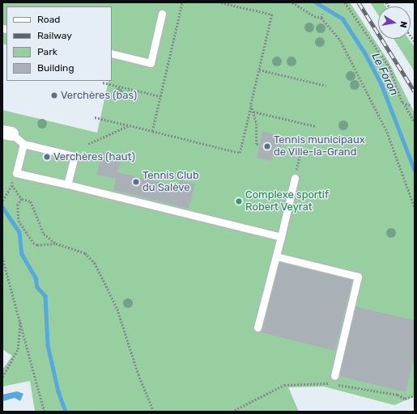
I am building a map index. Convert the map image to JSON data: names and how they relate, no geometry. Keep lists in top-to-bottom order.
{
  "water": ["Le Foron"],
  "places": [
    "Verchères (bas)",
    "Tennis municipaux de Ville-la-Grand",
    "Verchères (haut)",
    "Tennis Club du Salève",
    "Complexe sportif Robert Veyrat"
  ],
  "legend": [
    "Road",
    "Railway",
    "Park",
    "Building"
  ],
  "north": "right"
}
